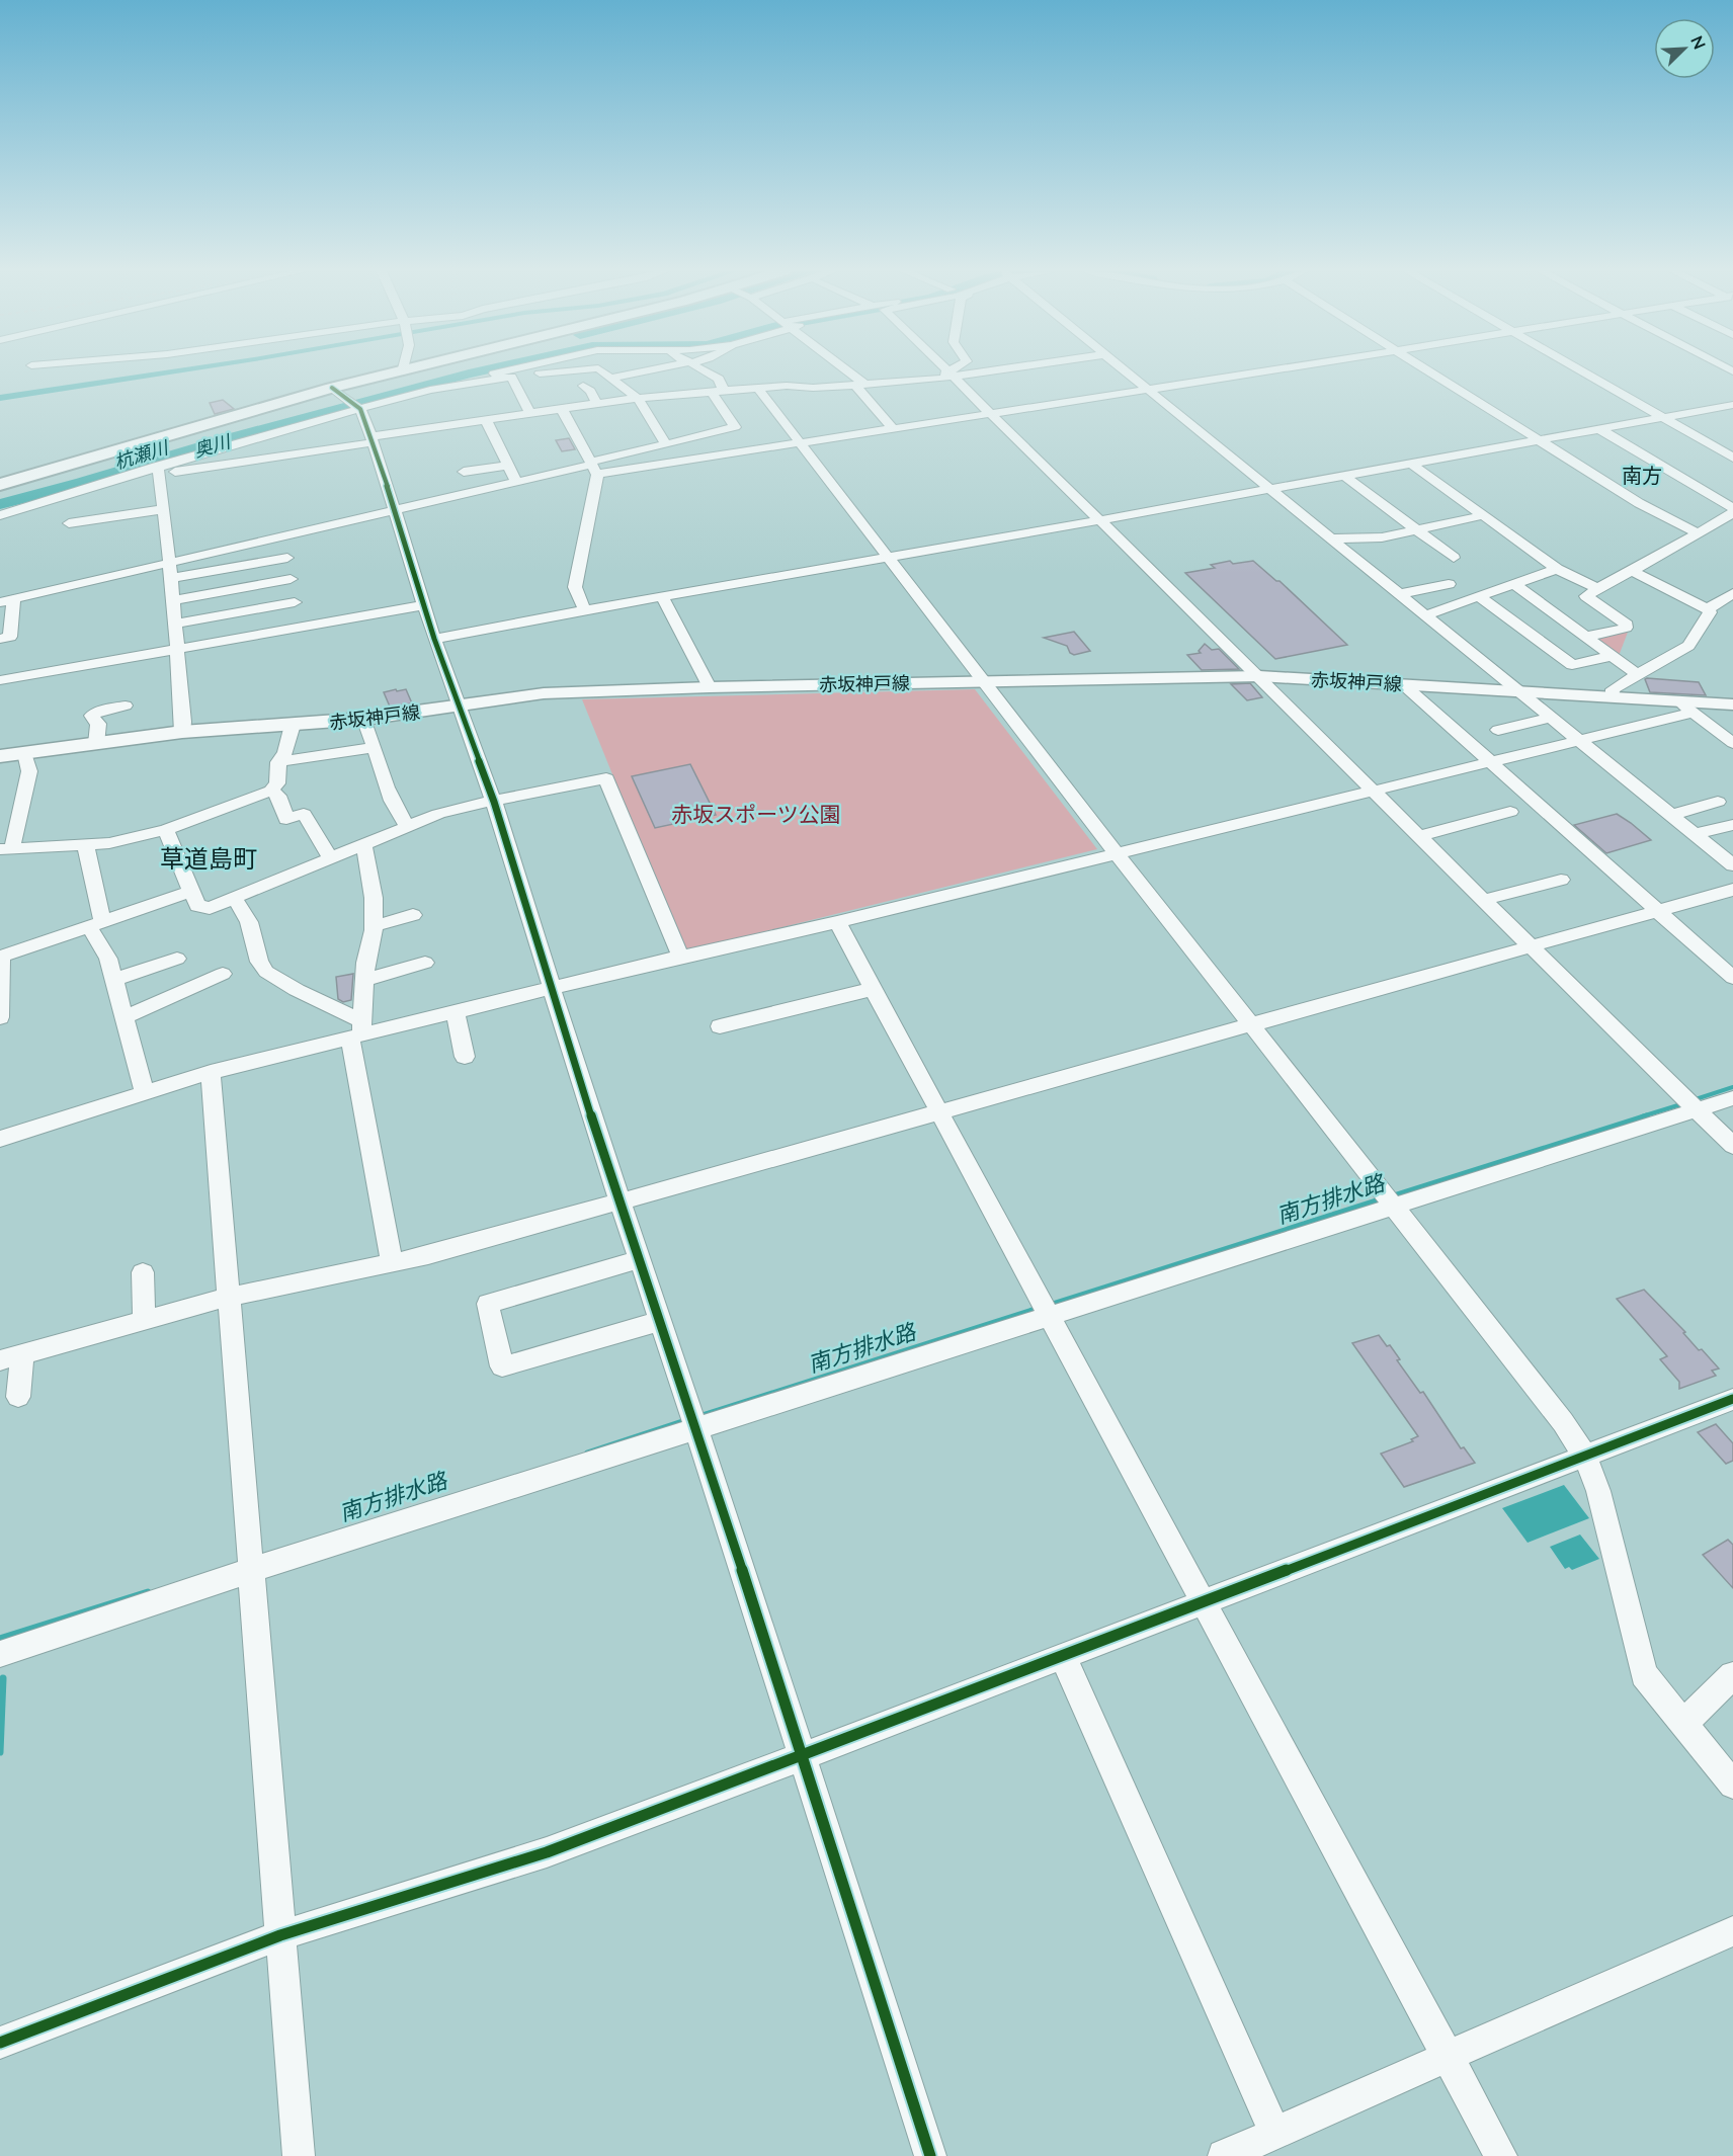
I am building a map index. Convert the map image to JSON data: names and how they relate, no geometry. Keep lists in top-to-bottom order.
{
  "streets": {
    "main road": ["赤坂神戸線"]
  },
  "districts": ["南方", "草道島町"],
  "water": ["奥川", "杭瀬川", "南方排水路"],
  "parks": ["赤坂スポーツ公園"],
  "north": "top right"
}
